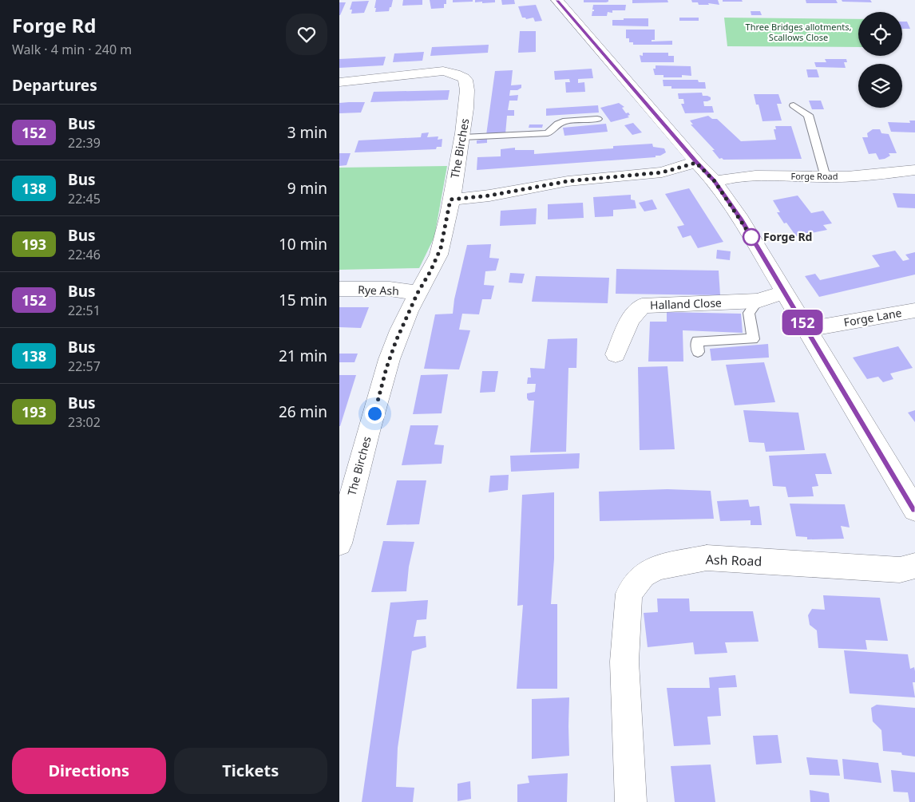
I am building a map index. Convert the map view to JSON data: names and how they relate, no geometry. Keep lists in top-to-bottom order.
{
  "streets": {
    "street": [
      "The Birches",
      "Forge Road",
      "Rye Ash",
      "Halland Close",
      "Forge Lane",
      "Ash Road"
    ]
  },
  "crossings": [
    ["The Birches", "Rye Ash"]
  ],
  "parks": ["Three Bridges allotments, Scallows Close"],
  "places": ["Forge Rd"],
  "lines": ["bus line 152"],
  "page": {
    "heading": [
      ["Forge Rd", "Walk · 4 min · 240 m"],
      "Departures"
    ],
    "on_map": "152",
    "list": [
      {
        "mark": "152",
        "name": "Bus",
        "note": "22:39",
        "value": "3 min"
      },
      {
        "mark": "138",
        "name": "Bus",
        "note": "22:45",
        "value": "9 min"
      },
      {
        "mark": "193",
        "name": "Bus",
        "note": "22:46",
        "value": "10 min"
      },
      {
        "mark": "152",
        "name": "Bus",
        "note": "22:51",
        "value": "15 min"
      },
      {
        "mark": "138",
        "name": "Bus",
        "note": "22:57",
        "value": "21 min"
      },
      {
        "mark": "193",
        "name": "Bus",
        "note": "23:02",
        "value": "26 min"
      }
    ],
    "buttons": ["Directions", "Tickets"]
  }
}
